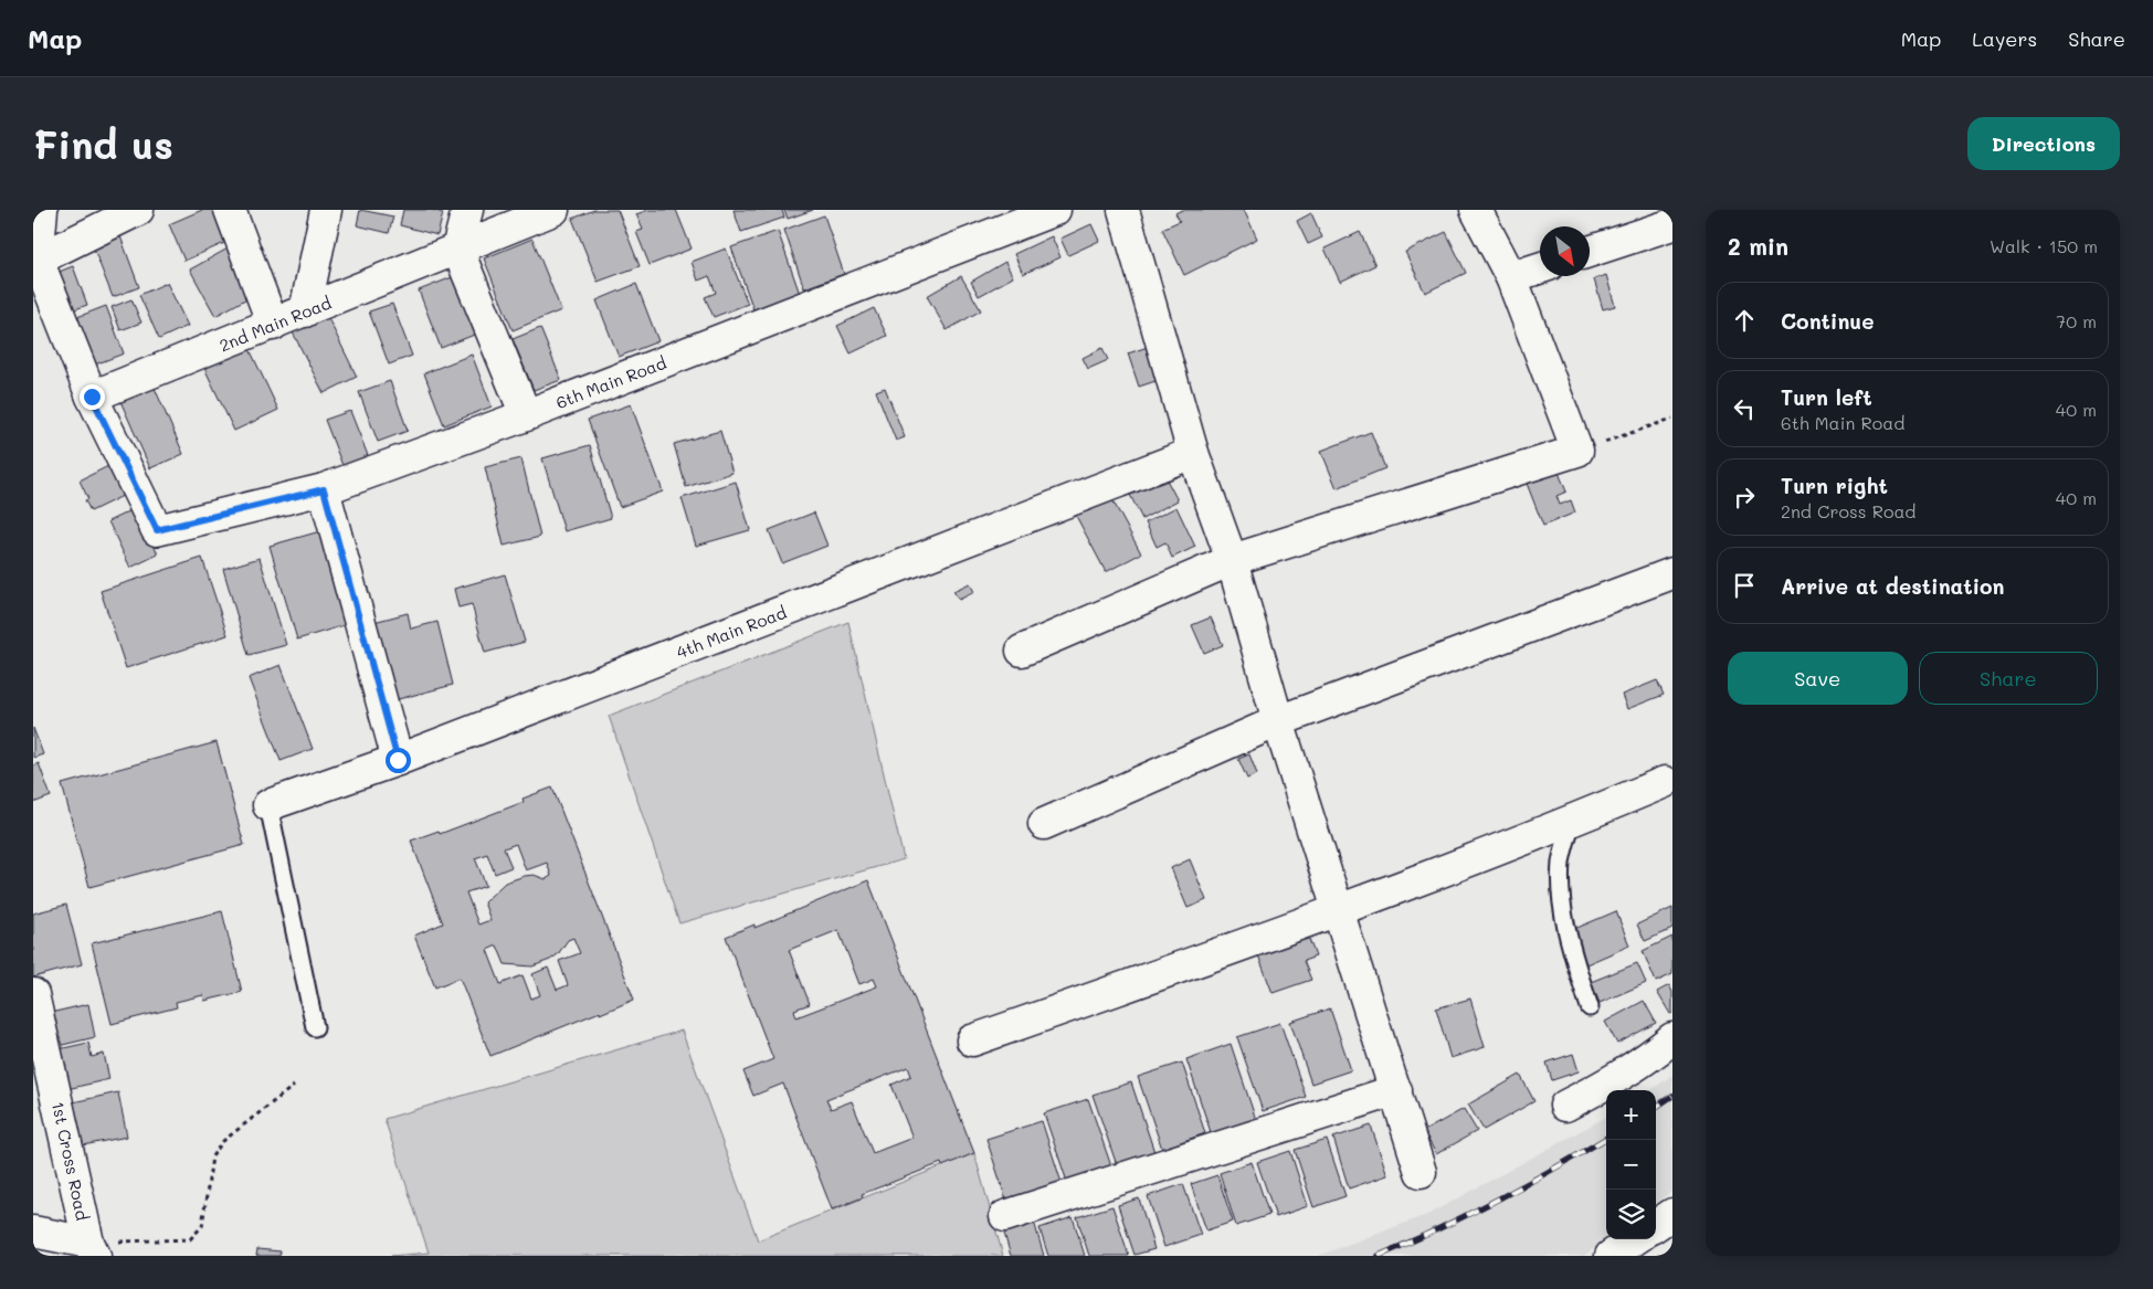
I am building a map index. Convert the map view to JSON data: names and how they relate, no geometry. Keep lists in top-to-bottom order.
{
  "streets": {
    "street": [
      "2nd Main Road",
      "6th Main Road",
      "4th Main Road",
      "1st Cross Road"
    ]
  },
  "crossings": [
    ["2nd Main Road", "6th Main Road"]
  ],
  "north": "bottom right",
  "page": {
    "header": "Map",
    "nav": ["Map", "Layers", "Share"],
    "buttons": [
      "Directions",
      ["Save", "Share"]
    ],
    "title": "Find us",
    "heading": ["2 min", "Walk · 150 m"],
    "list": [
      ["Continue", "70 m"],
      ["Turn left", "6th Main Road", "40 m"],
      ["Turn right", "2nd Cross Road", "40 m"],
      "Arrive at destination"
    ],
    "map_buttons": ["+", "−"]
  }
}
